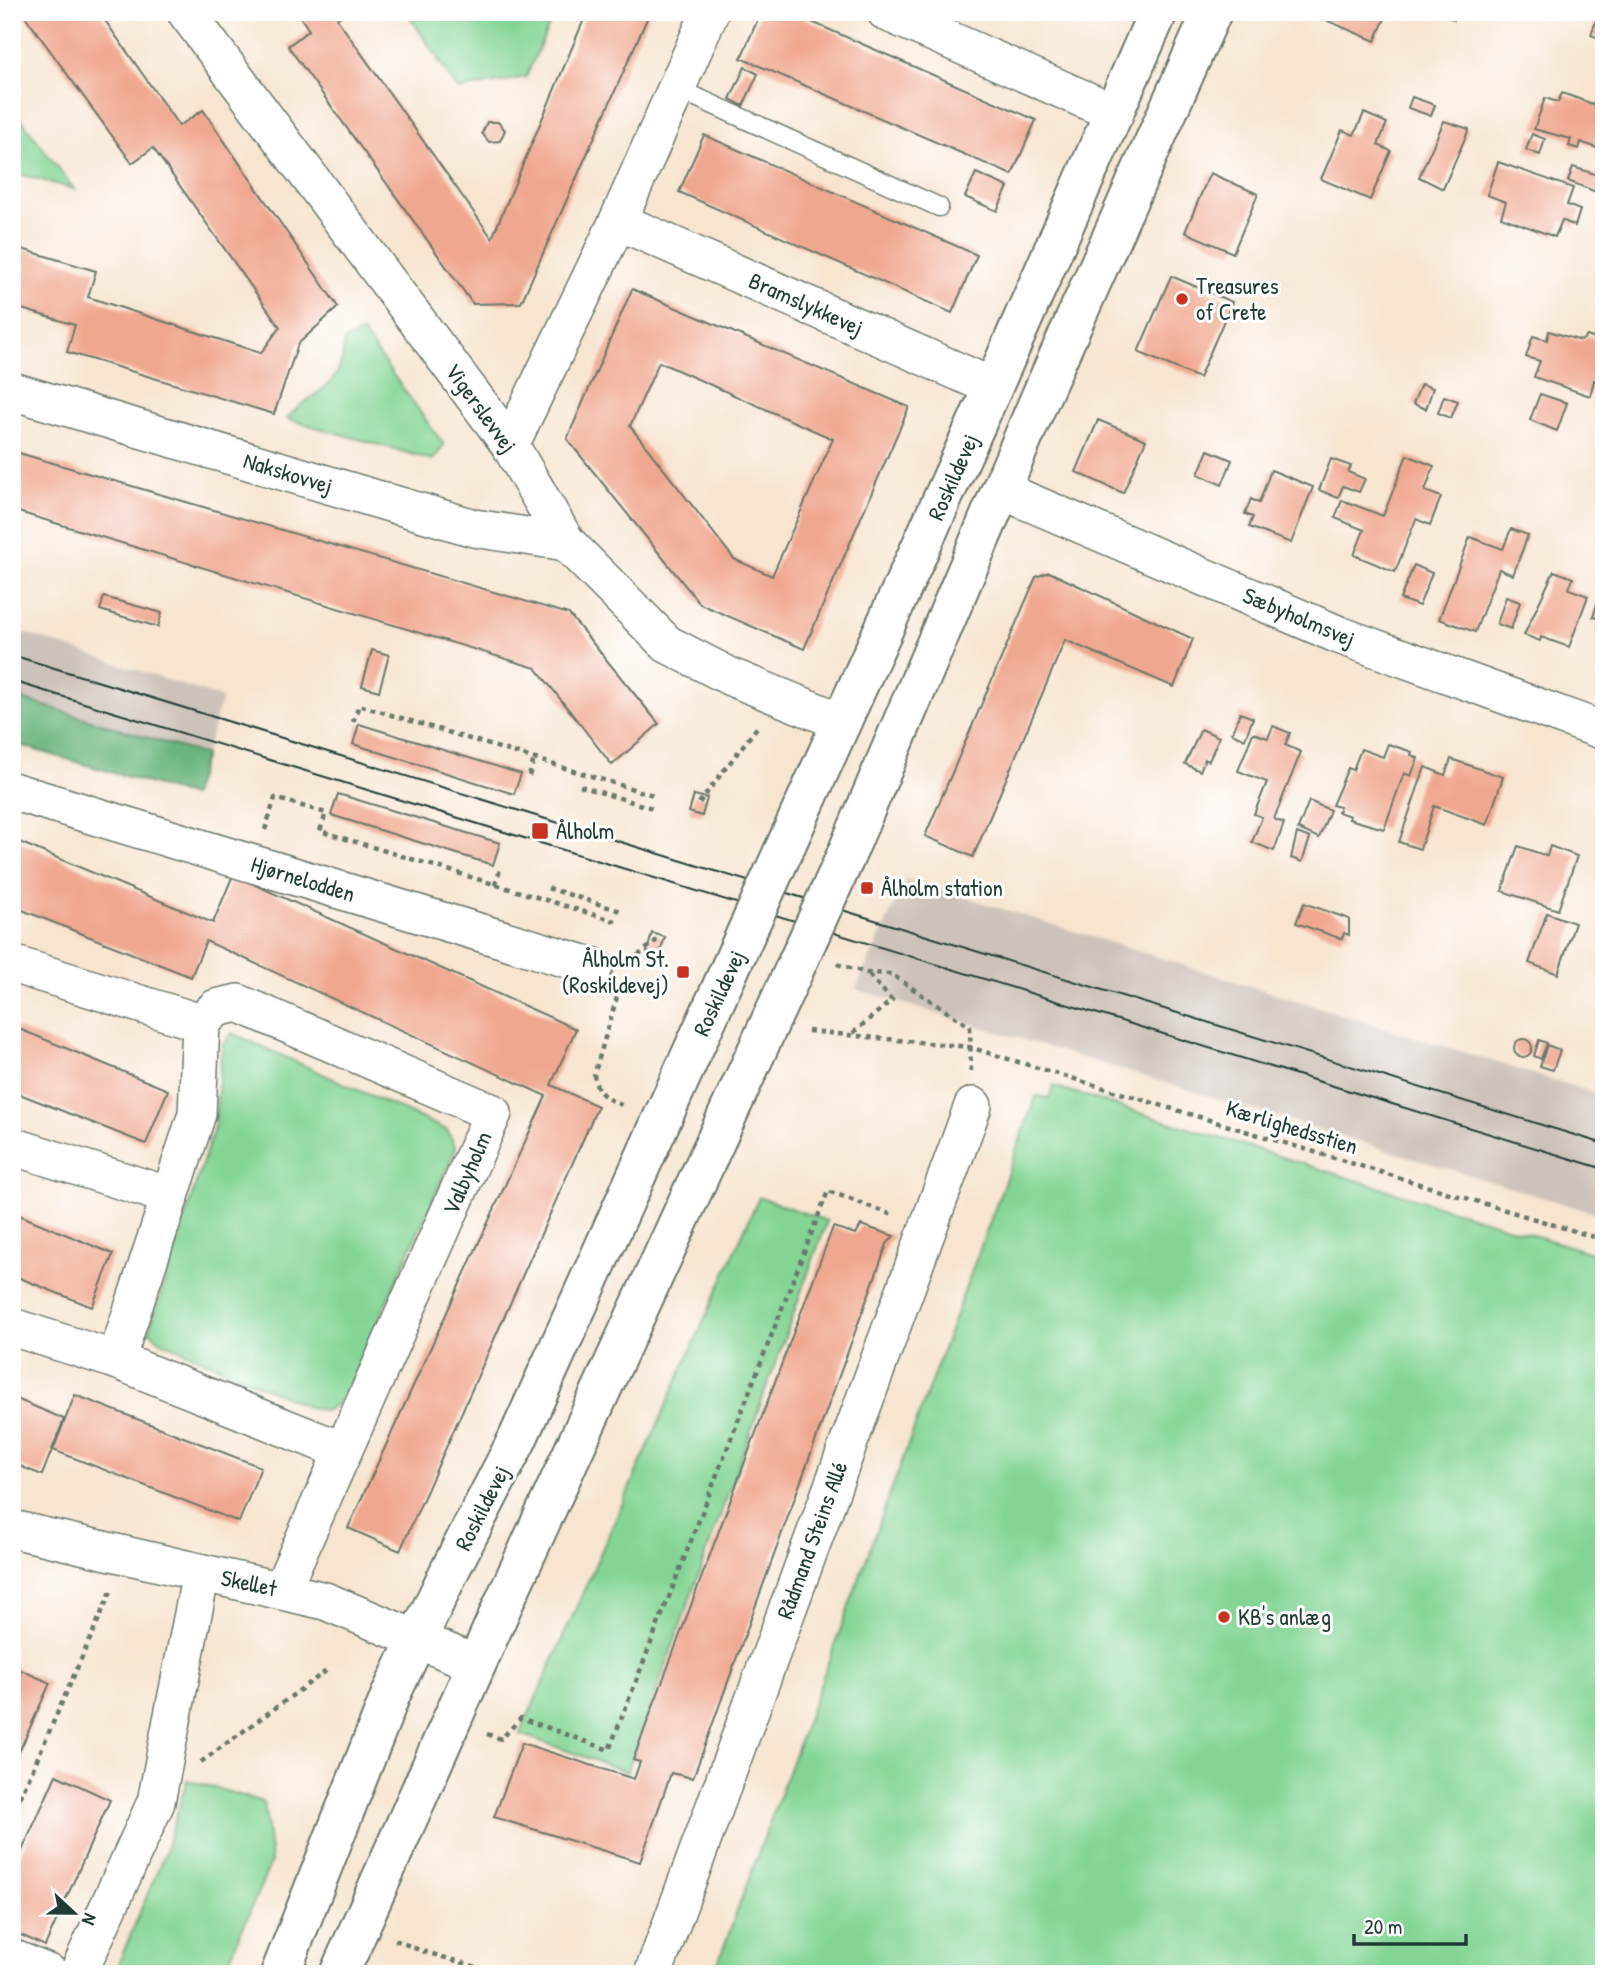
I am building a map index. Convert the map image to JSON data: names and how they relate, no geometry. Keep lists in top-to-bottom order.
{
  "streets": {
    "street": [
      "Bramslykkevej",
      "Vigerslevvej",
      "Nakskovvej",
      "Roskildevej",
      "Sæbyholmsvej",
      "Hjørnelodden",
      "Valbyholm",
      "Rådmand Steins Allé",
      "Skellet"
    ],
    "path": ["Kærlighedsstien"]
  },
  "crossings": [
    ["Bramslykkevej", "Roskildevej"],
    ["Vigerslevvej", "Nakskovvej"],
    ["Vigerslevvej", "Roskildevej"],
    ["Roskildevej", "Skellet"],
    ["Valbyholm", "Skellet"]
  ],
  "places": {
    "other": ["Treasures of Crete", "KB's anlæg"],
    "transit": ["Ålholm", "Ålholm station", "Ålholm St. (Roskildevej)"]
  },
  "scale_bar": "20 m",
  "north": "right"
}
